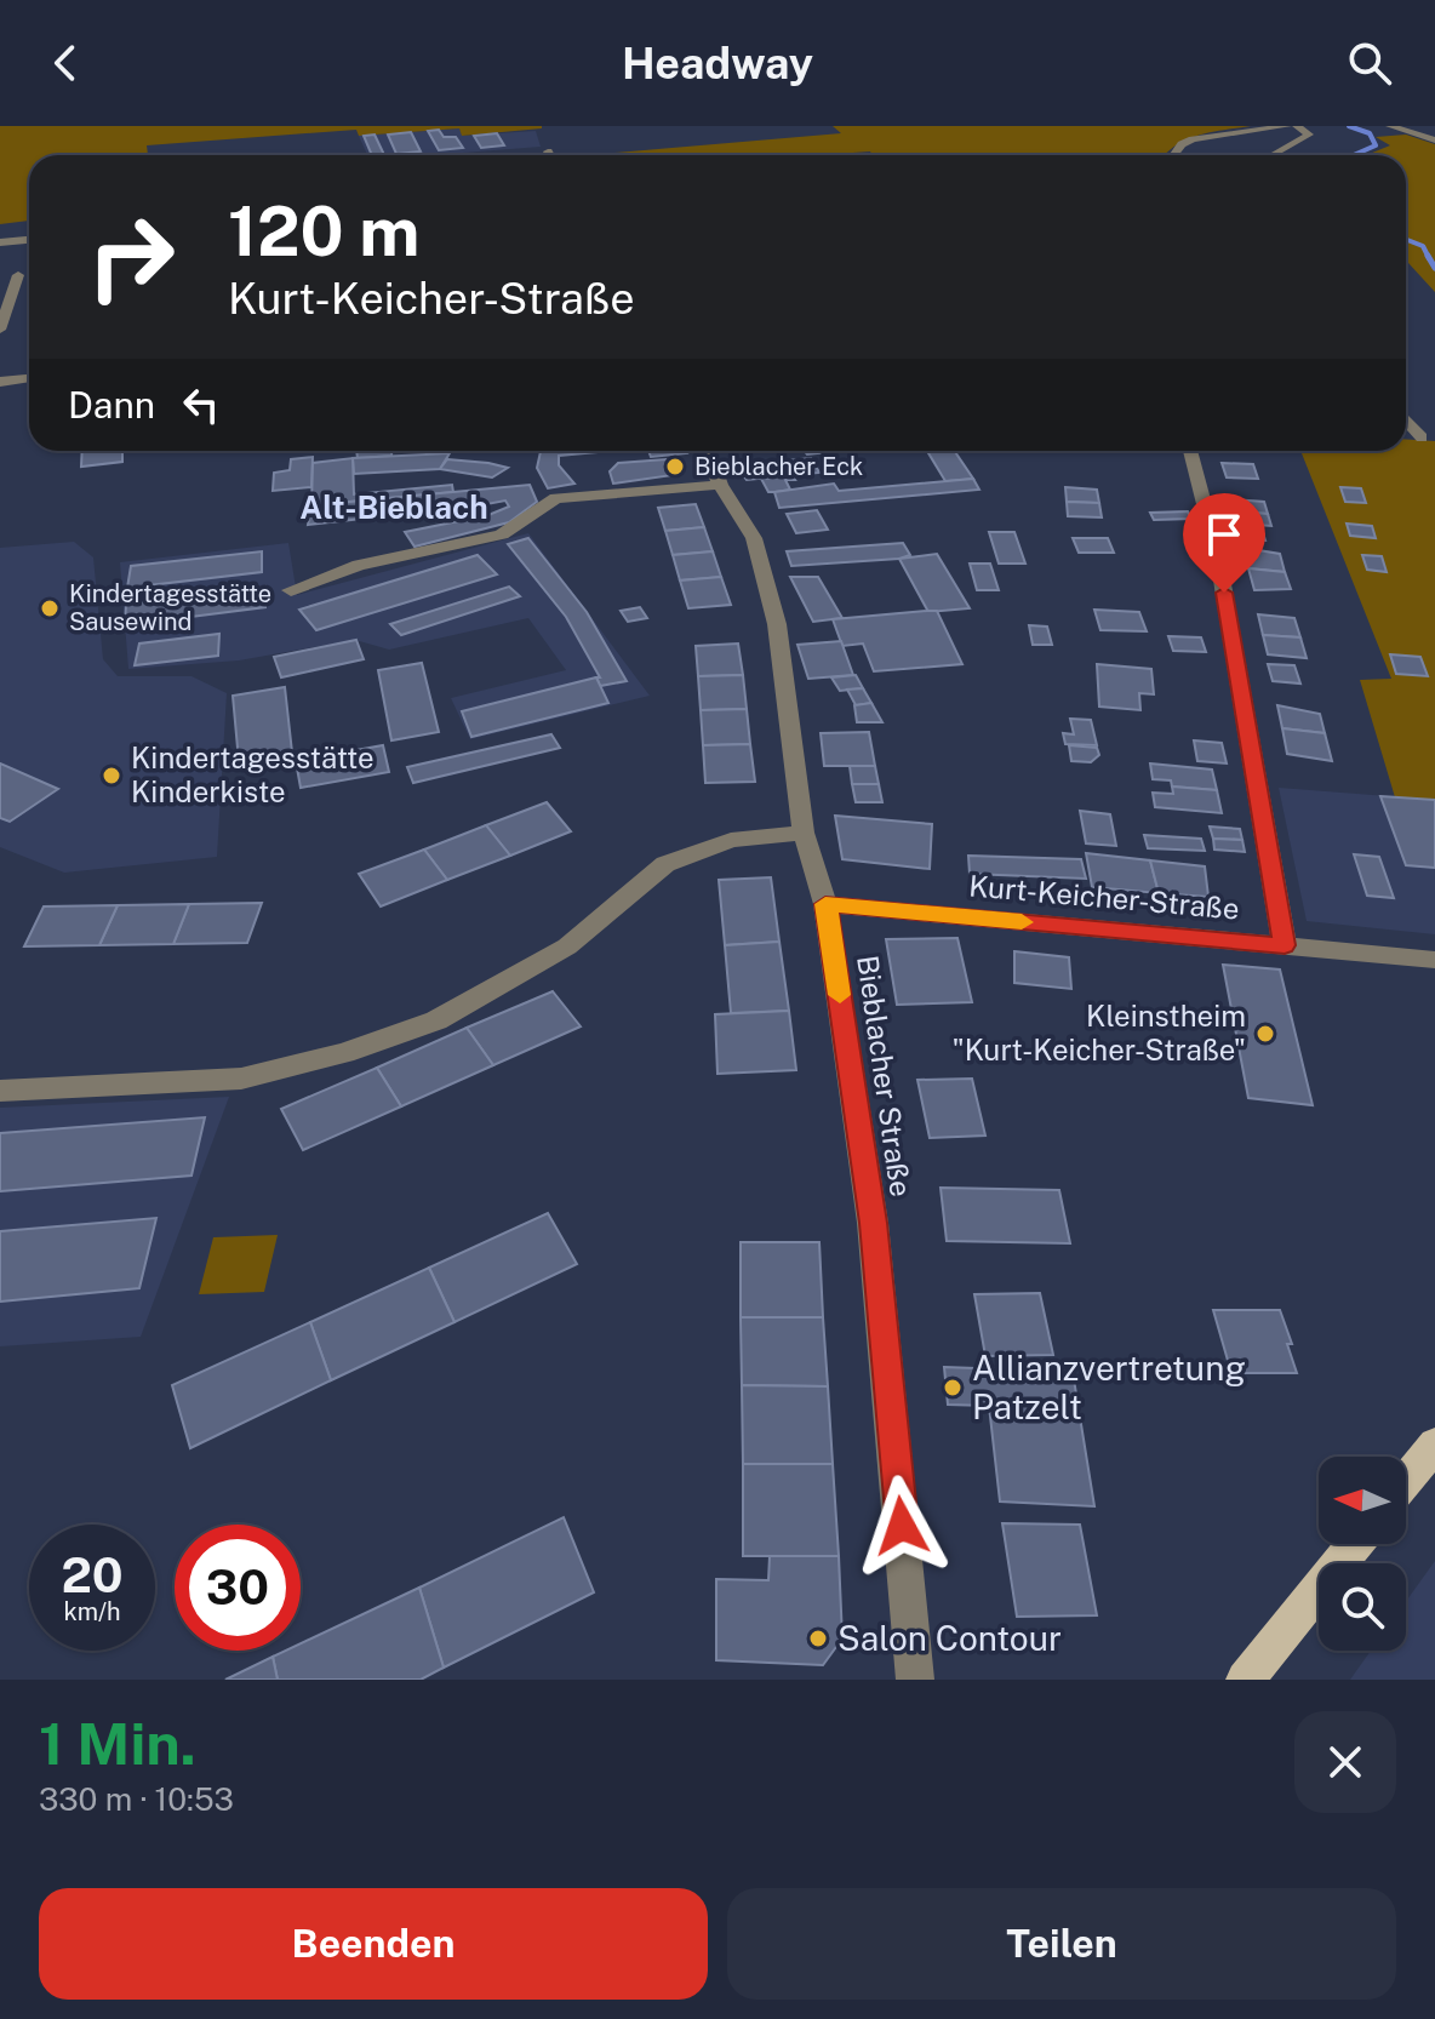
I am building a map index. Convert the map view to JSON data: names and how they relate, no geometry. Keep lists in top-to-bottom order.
{
  "streets": {
    "street": ["Kurt-Keicher-Straße", "Bieblacher Straße"]
  },
  "crossings": [
    ["Kurt-Keicher-Straße", "Bieblacher Straße"]
  ],
  "districts": ["Alt-Bieblach"],
  "places": [
    "Bieblacher Eck",
    "Kindertagesstätte Sausewind",
    "Kindertagesstätte Kinderkiste",
    "Kleinstheim \"Kurt-Keicher-Straße\"",
    "Allianzvertretung Patzelt",
    "Salon Contour"
  ],
  "north": "left",
  "page": {
    "header": "Headway",
    "turn": ["120 m", "Kurt-Keicher-Straße"],
    "then": "Dann",
    "speed": "20 km/h",
    "limit": "30",
    "heading": ["1 Min.", "330 m · 10:53"],
    "buttons": ["Beenden", "Teilen"]
  }
}
